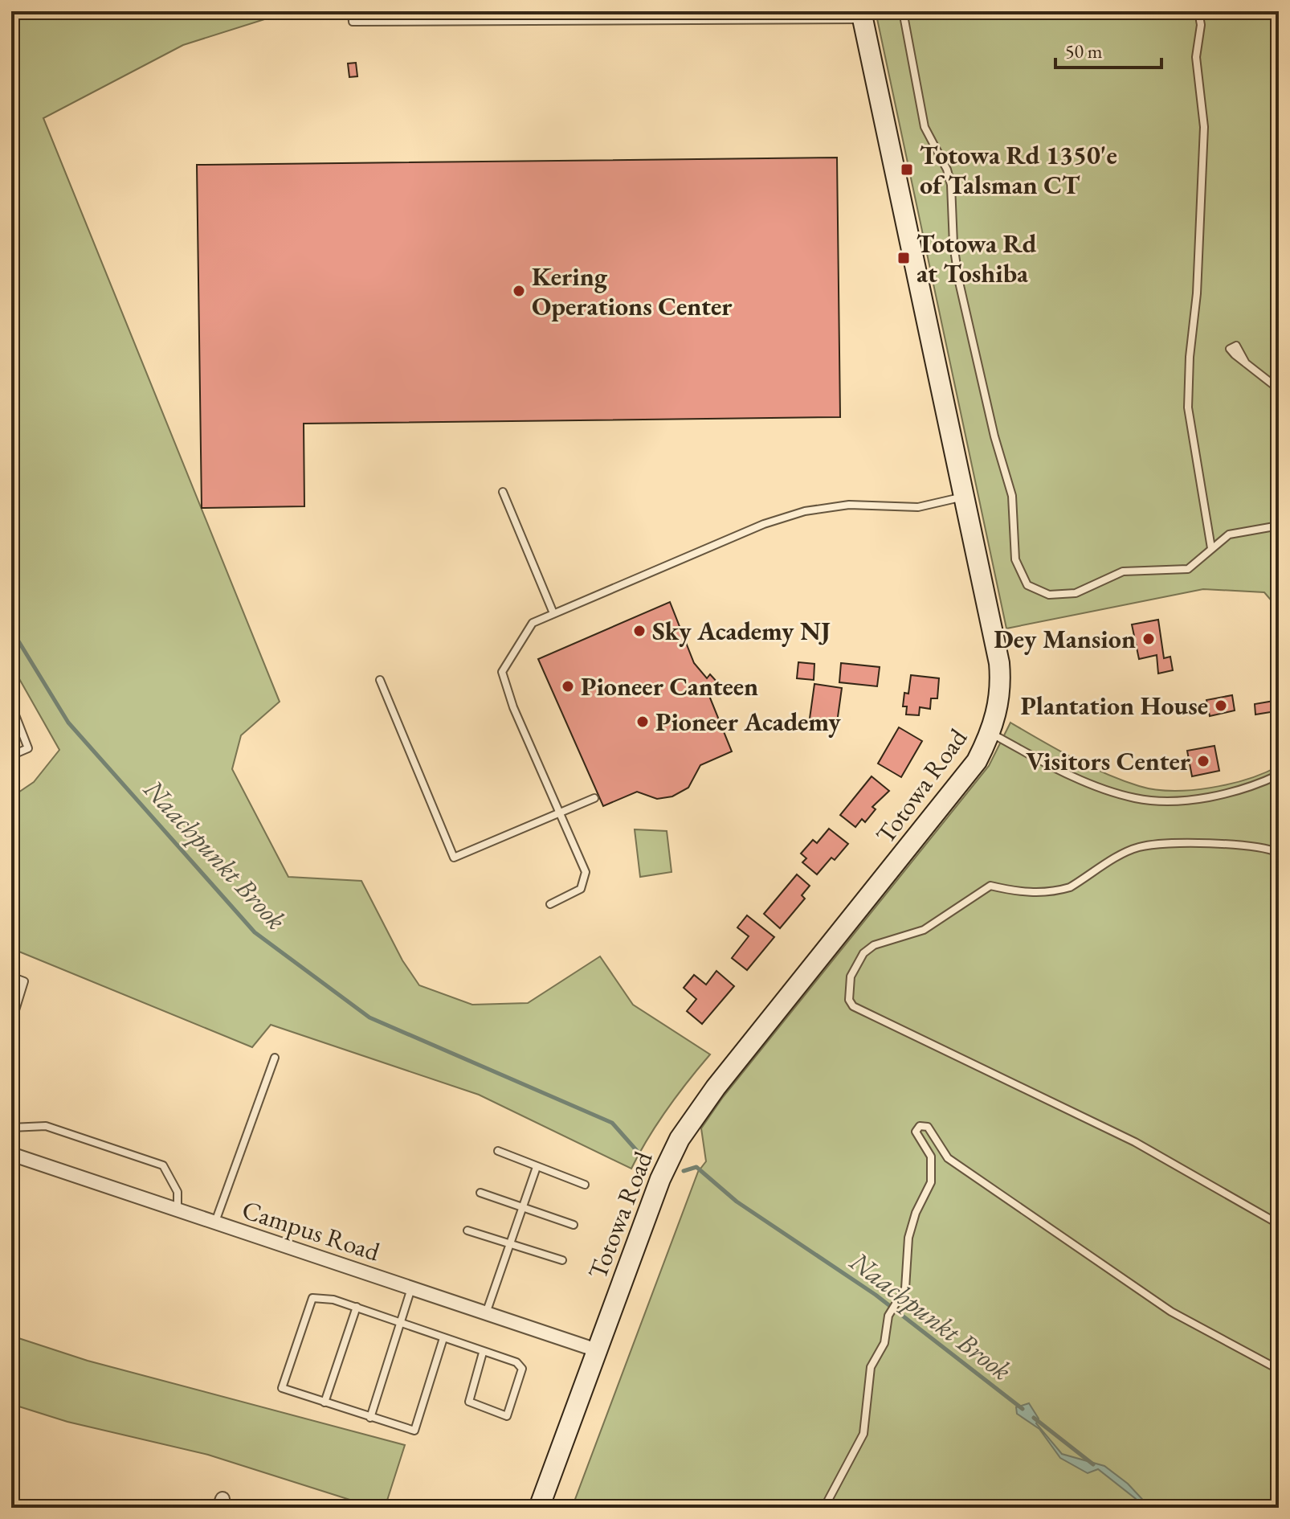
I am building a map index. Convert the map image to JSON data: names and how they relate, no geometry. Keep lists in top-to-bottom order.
{
  "streets": {
    "main road": ["Totowa Road"],
    "street": ["Campus Road"]
  },
  "crossings": [
    ["Totowa Road", "Campus Road"]
  ],
  "water": ["Naachpunkt Brook"],
  "places": {
    "transit": ["Totowa Rd 1350'e of Talsman CT", "Totowa Rd at Toshiba"],
    "other": [
      "Kering Operations Center",
      "Sky Academy NJ",
      "Dey Mansion",
      "Pioneer Canteen",
      "Plantation House",
      "Pioneer Academy",
      "Visitors Center"
    ]
  },
  "scale_bar": "50 m"
}
